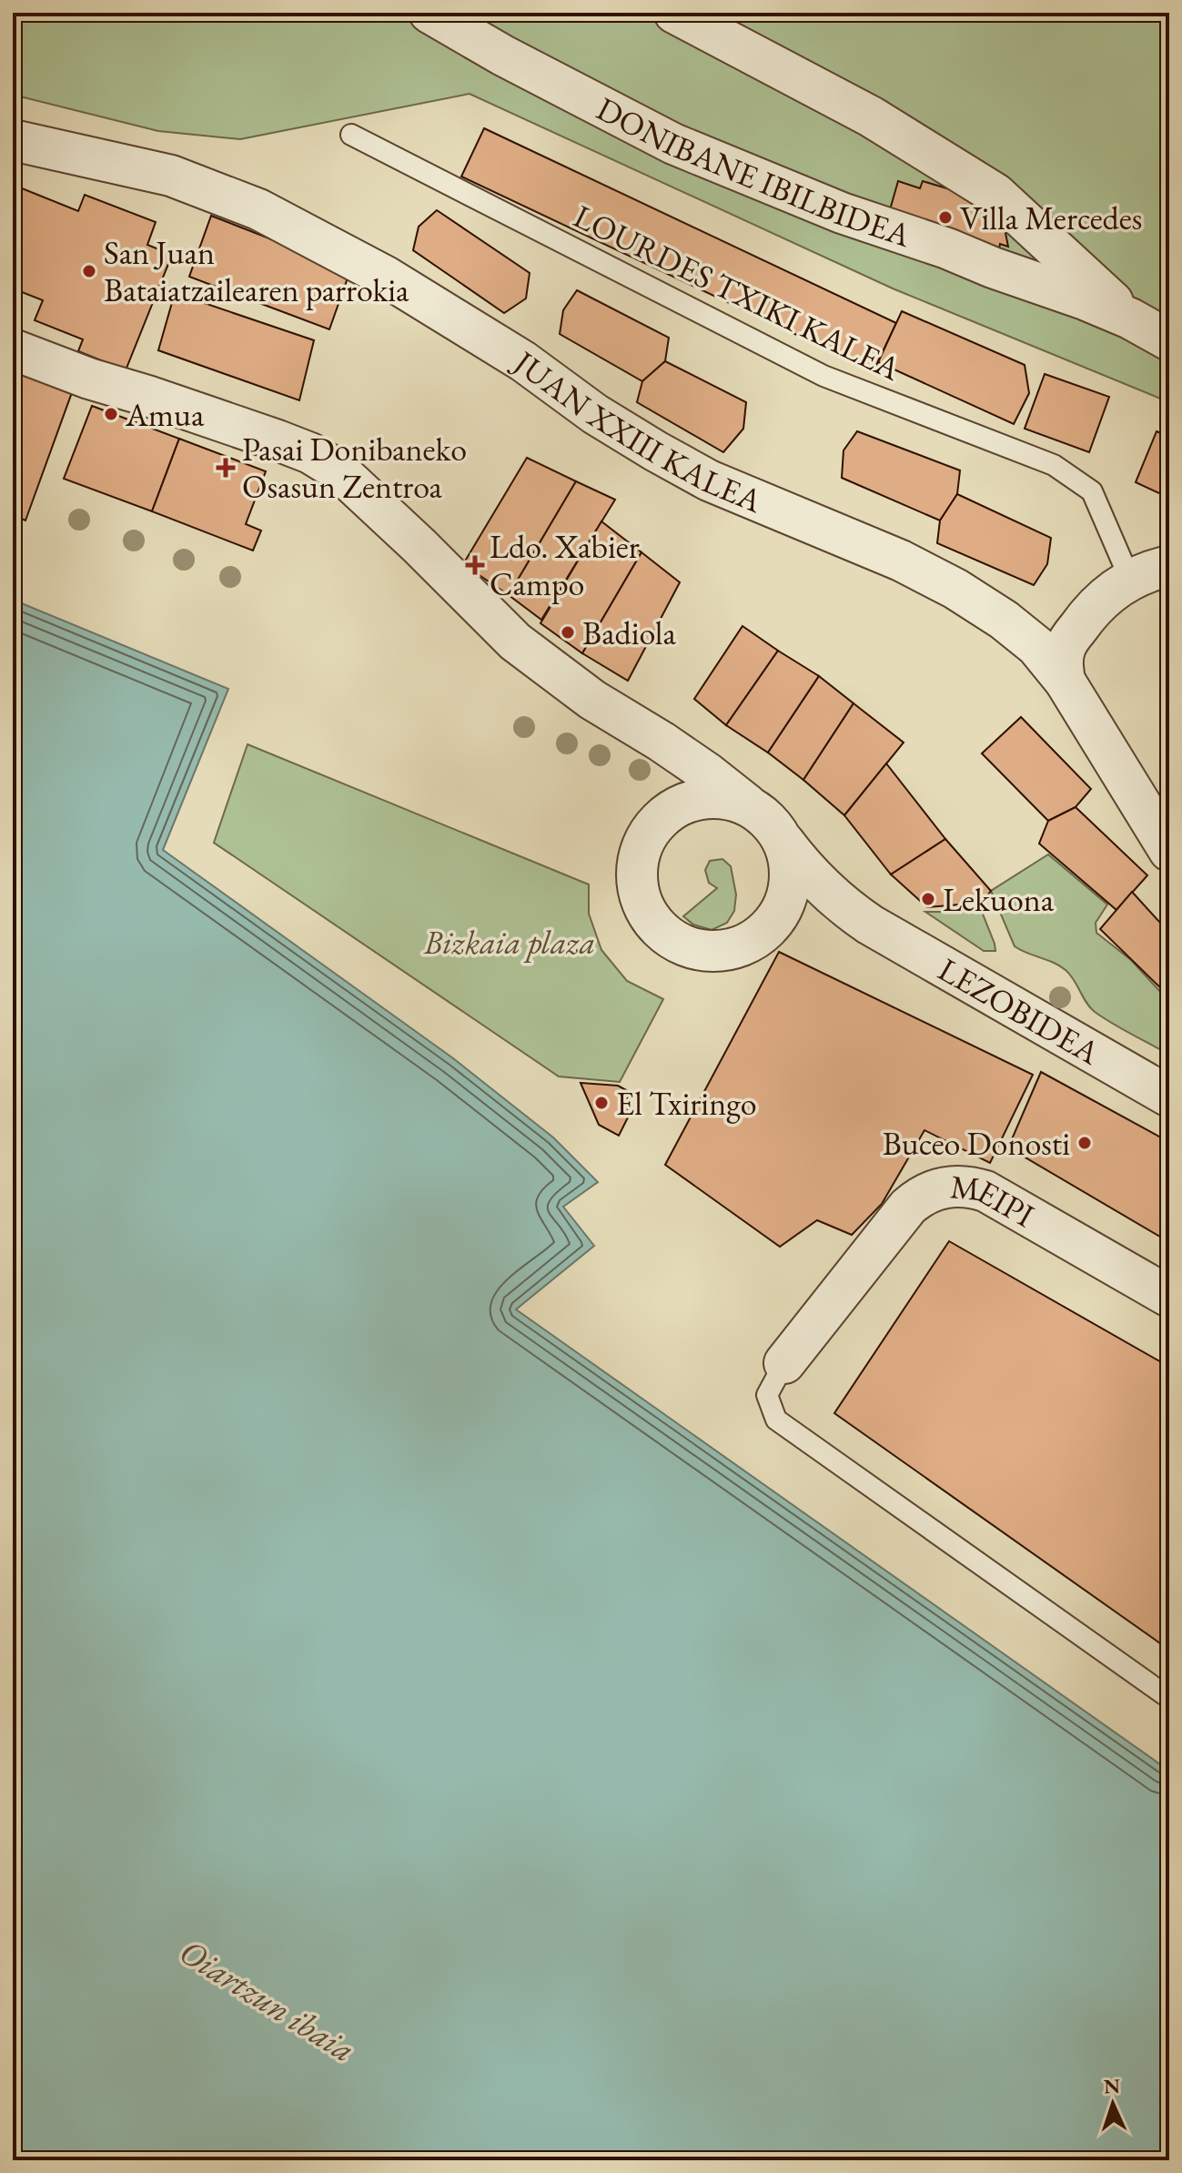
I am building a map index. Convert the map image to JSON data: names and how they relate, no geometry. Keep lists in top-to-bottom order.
{
  "streets": {
    "street": [
      "DONIBANE IBILBIDEA",
      "JUAN XXIII KALEA",
      "LEZOBIDEA",
      "MEIPI"
    ],
    "lane": ["LOURDES TXIKI KALEA"]
  },
  "water": ["Oiartzun ibaia"],
  "parks": ["Bizkaia plaza"],
  "places": {
    "other": [
      "Villa Mercedes",
      "San Juan Bataiatzailearen parrokia",
      "Amua",
      "Badiola",
      "Lekuona",
      "El Txiringo",
      "Buceo Donosti"
    ],
    "health": ["Pasai Donibaneko Osasun Zentroa", "Ldo. Xabier Campo"]
  },
  "north": "top"
}
